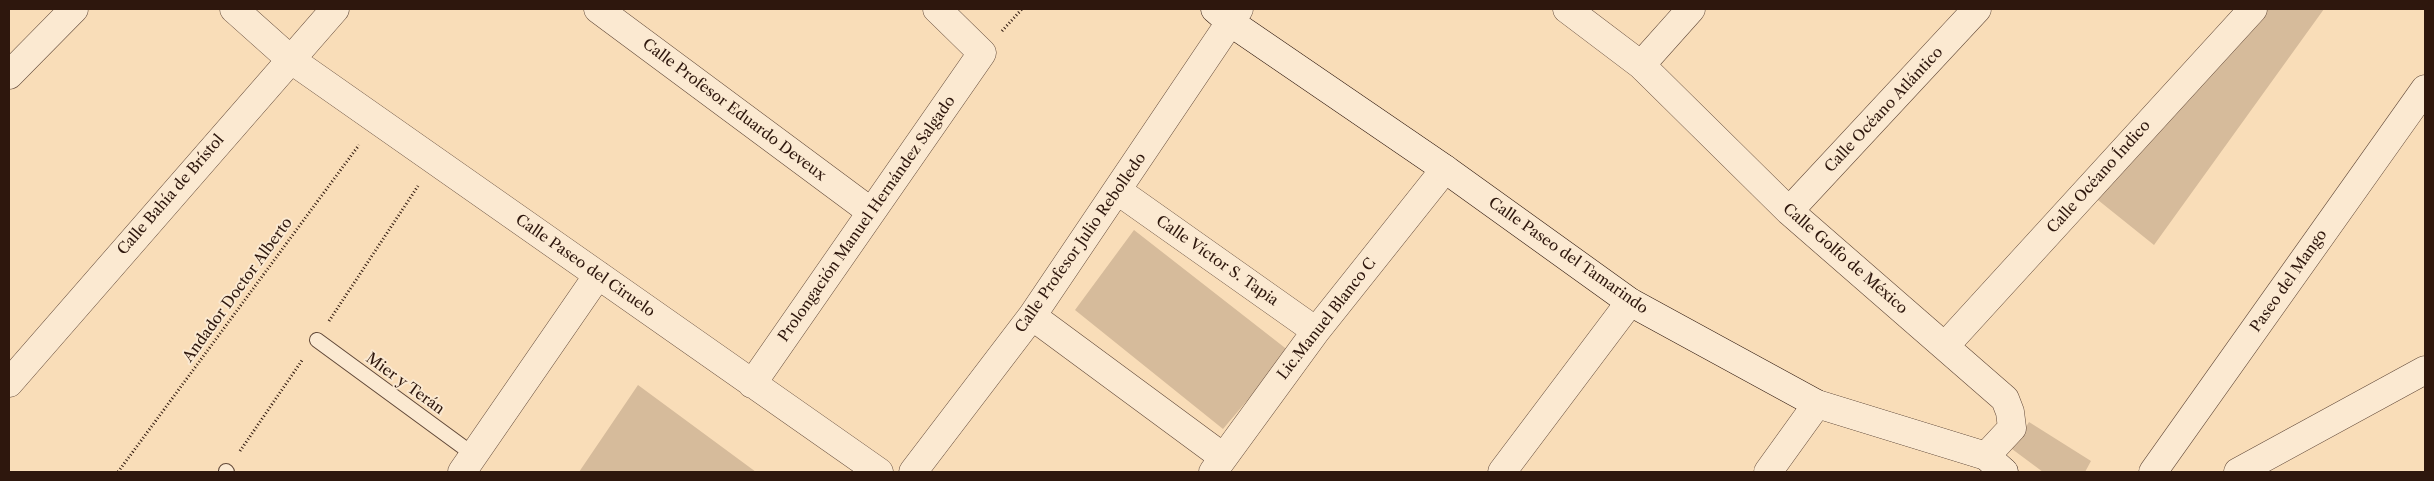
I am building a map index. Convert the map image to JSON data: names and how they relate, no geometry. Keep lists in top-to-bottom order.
{
  "streets": {
    "street": [
      "Calle Profesor Eduardo Deveux",
      "Calle Océano Atlántico",
      "Calle Océano Índico",
      "Calle Bahía de Brístol",
      "Prolongación Manuel Hernández Salgado",
      "Calle Profesor Julio Rebolledo",
      "Calle Paseo del Tamarindo",
      "Calle Golfo de México",
      "Calle Víctor S. Tapia",
      "Calle Paseo del Ciruelo",
      "Paseo del Mango",
      "Lic.Manuel Blanco C"
    ],
    "lane": ["Mier y Terán"],
    "path": ["Andador Doctor Alberto"]
  },
  "crossings": [
    ["Calle Profesor Eduardo Deveux", "Prolongación Manuel Hernández Salgado"],
    ["Calle Océano Atlántico", "Calle Golfo de México"],
    ["Calle Océano Índico", "Calle Golfo de México"],
    ["Calle Bahía de Brístol", "Calle Paseo del Ciruelo"],
    ["Prolongación Manuel Hernández Salgado", "Calle Paseo del Ciruelo"],
    ["Calle Profesor Julio Rebolledo", "Calle Paseo del Tamarindo"],
    ["Calle Profesor Julio Rebolledo", "Calle Víctor S. Tapia"],
    ["Calle Paseo del Tamarindo", "Calle Golfo de México"],
    ["Calle Paseo del Tamarindo", "Lic.Manuel Blanco C"],
    ["Calle Víctor S. Tapia", "Lic.Manuel Blanco C"],
    ["Calle Paseo del Ciruelo", "Andador Doctor Alberto"]
  ]
}
